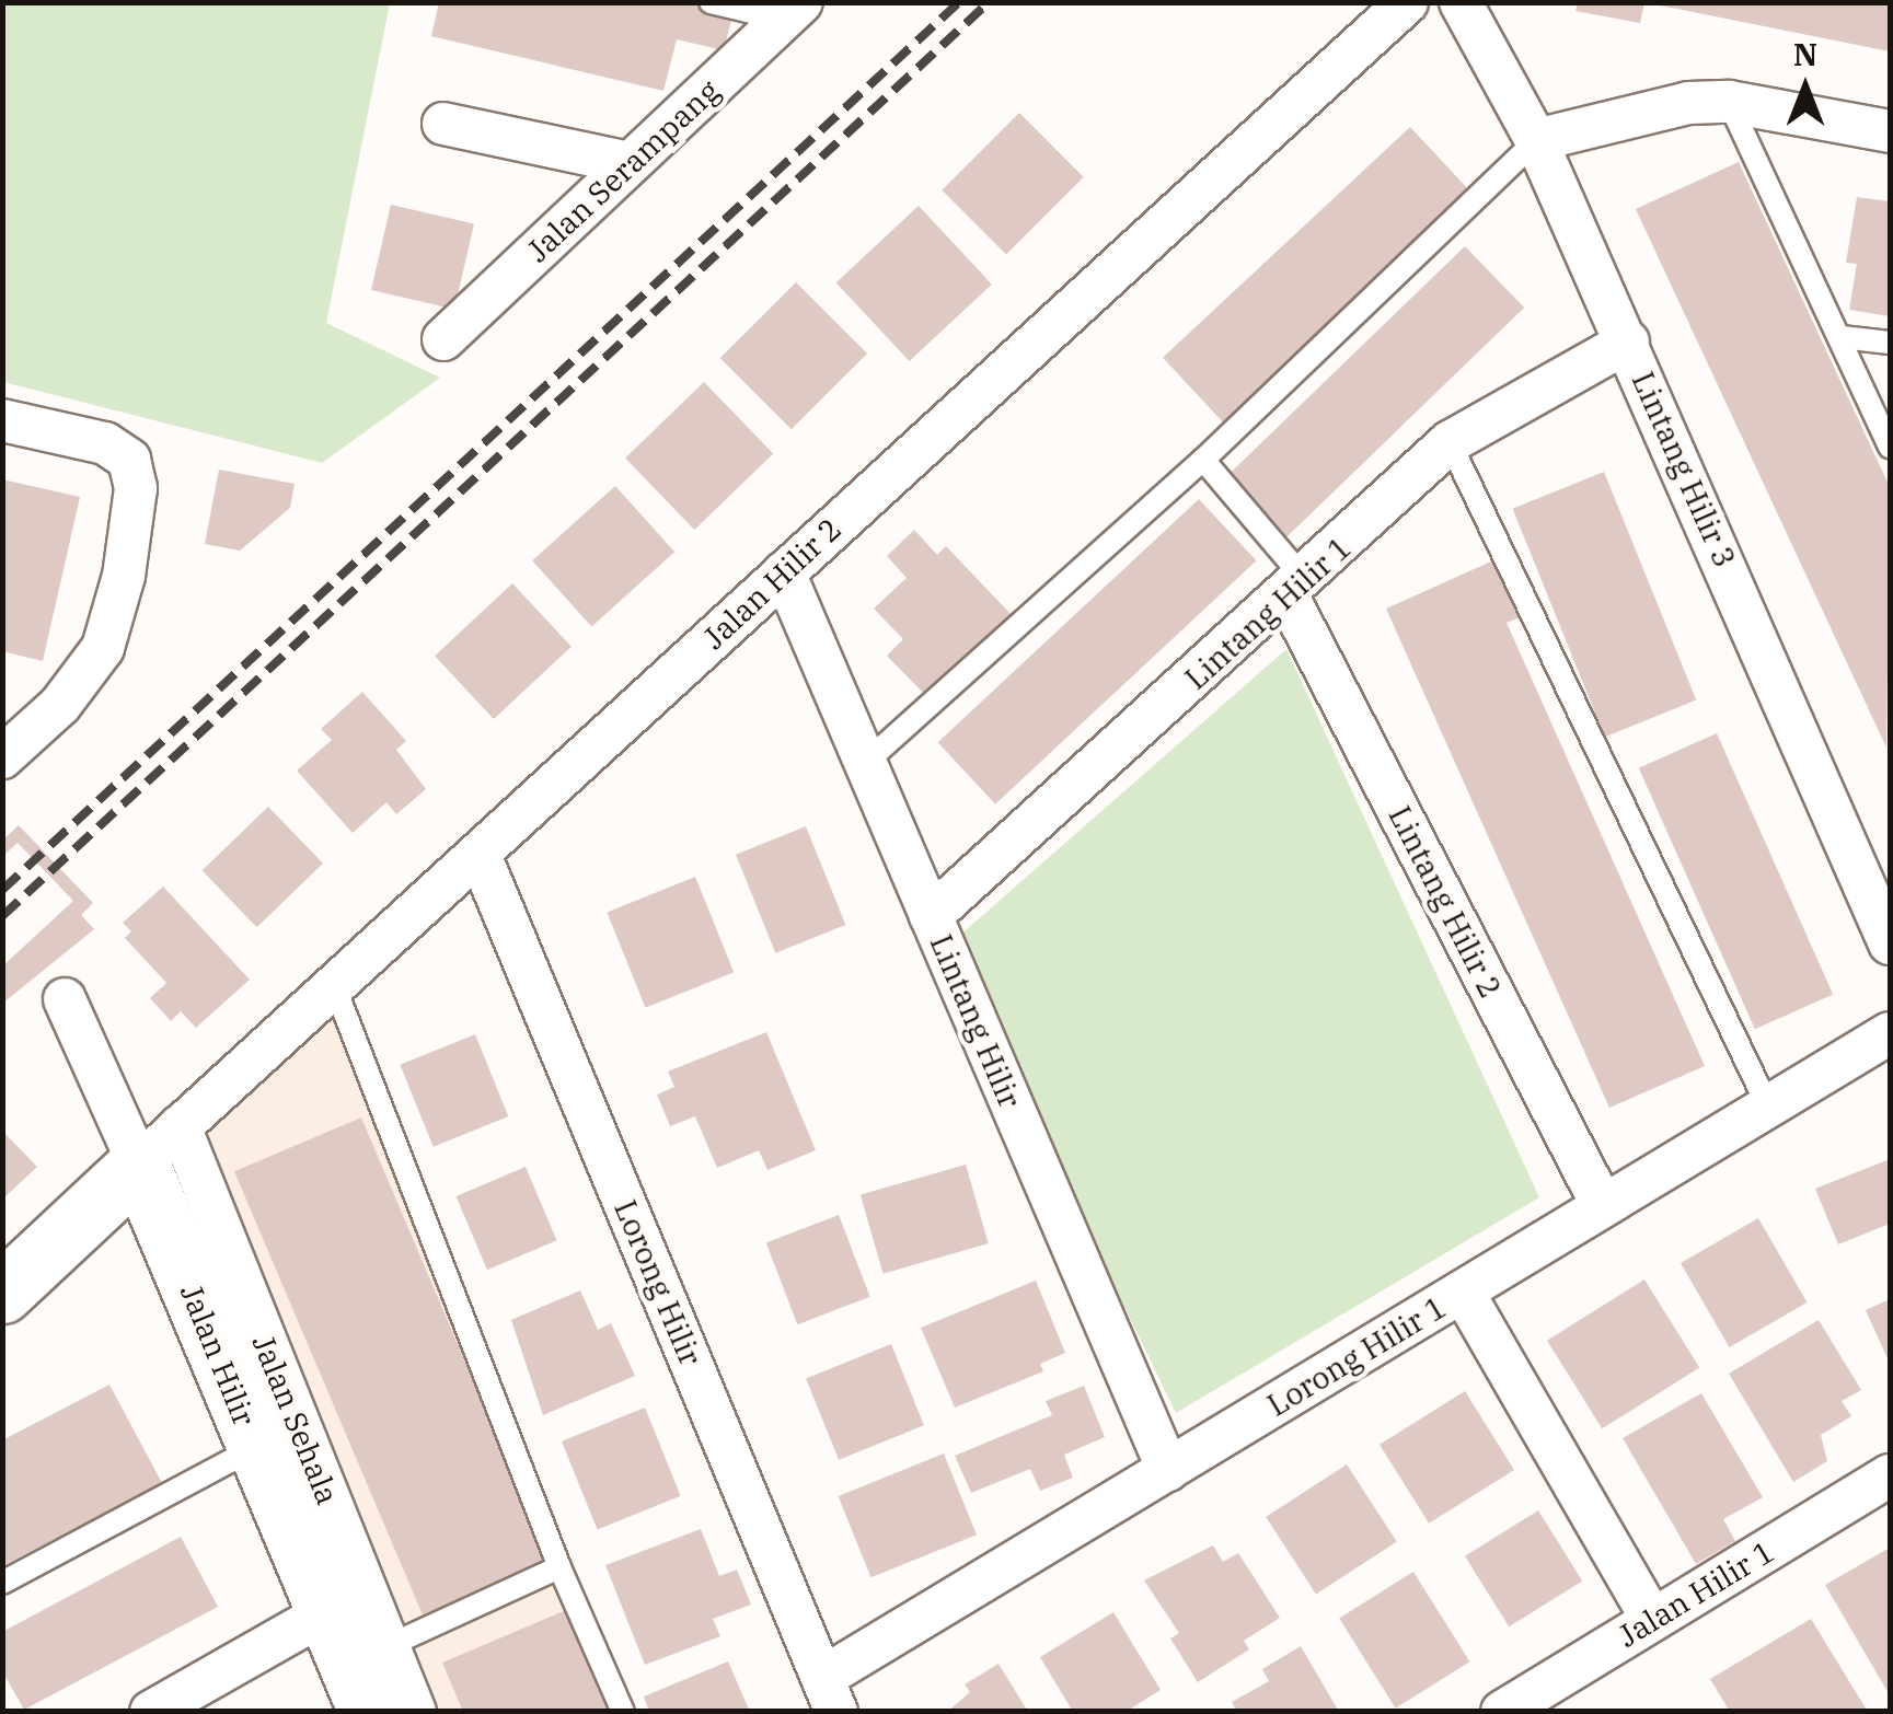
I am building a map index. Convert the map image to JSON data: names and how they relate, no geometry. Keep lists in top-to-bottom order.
{
  "streets": {
    "street": [
      "Jalan Serampang",
      "Lintang Hilir 3",
      "Jalan Hilir 2",
      "Lintang Hilir 1",
      "Lintang Hilir 2",
      "Lintang Hilir",
      "Lorong Hilir",
      "Jalan Hilir",
      "Lorong Hilir 1",
      "Jalan Sehala",
      "Jalan Hilir 1"
    ]
  },
  "crossings": [
    ["Lintang Hilir 3", "Lintang Hilir 1"],
    ["Jalan Hilir 2", "Lintang Hilir"],
    ["Jalan Hilir 2", "Lorong Hilir"],
    ["Jalan Hilir 2", "Jalan Hilir"],
    ["Jalan Hilir 2", "Jalan Sehala"],
    ["Lintang Hilir 1", "Lintang Hilir 2"],
    ["Lintang Hilir 1", "Lintang Hilir"],
    ["Lintang Hilir 2", "Lorong Hilir 1"],
    ["Lintang Hilir", "Lorong Hilir 1"],
    ["Lorong Hilir", "Lorong Hilir 1"],
    ["Jalan Hilir", "Jalan Sehala"]
  ],
  "north": "top"
}
